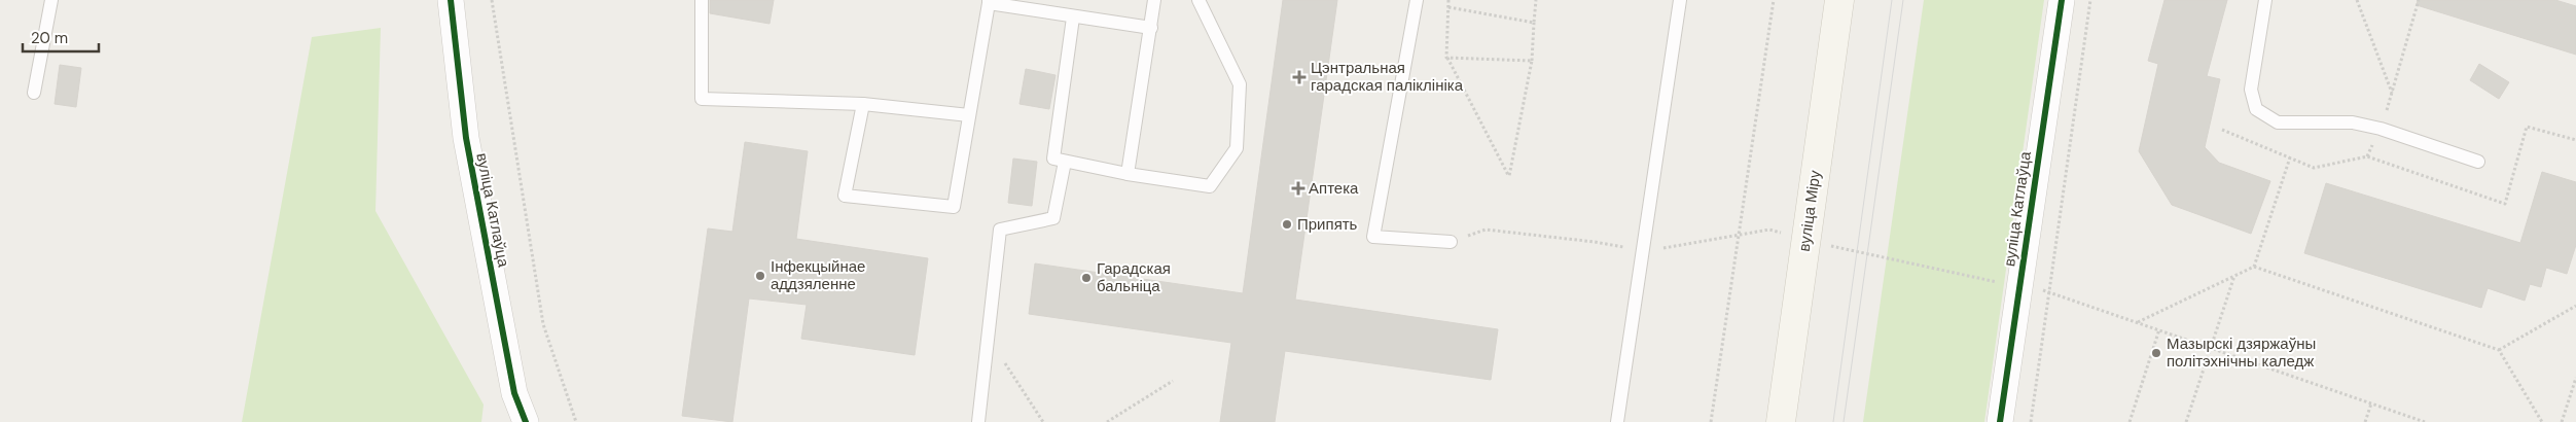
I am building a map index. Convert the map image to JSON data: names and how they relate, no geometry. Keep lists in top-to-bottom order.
{
  "streets": {
    "main road": ["вуліца Міру"],
    "street": ["вуліца Катлаўца"]
  },
  "places": {
    "health": ["Цэнтральная гарадская паліклініка", "Аптека"],
    "other": [
      "Припять",
      "Інфекцыйнае аддзяленне",
      "Гарадская бальніца",
      "Мазырскі дзяржаўны політэхнічны каледж"
    ]
  },
  "scale_bar": "20 m"
}
